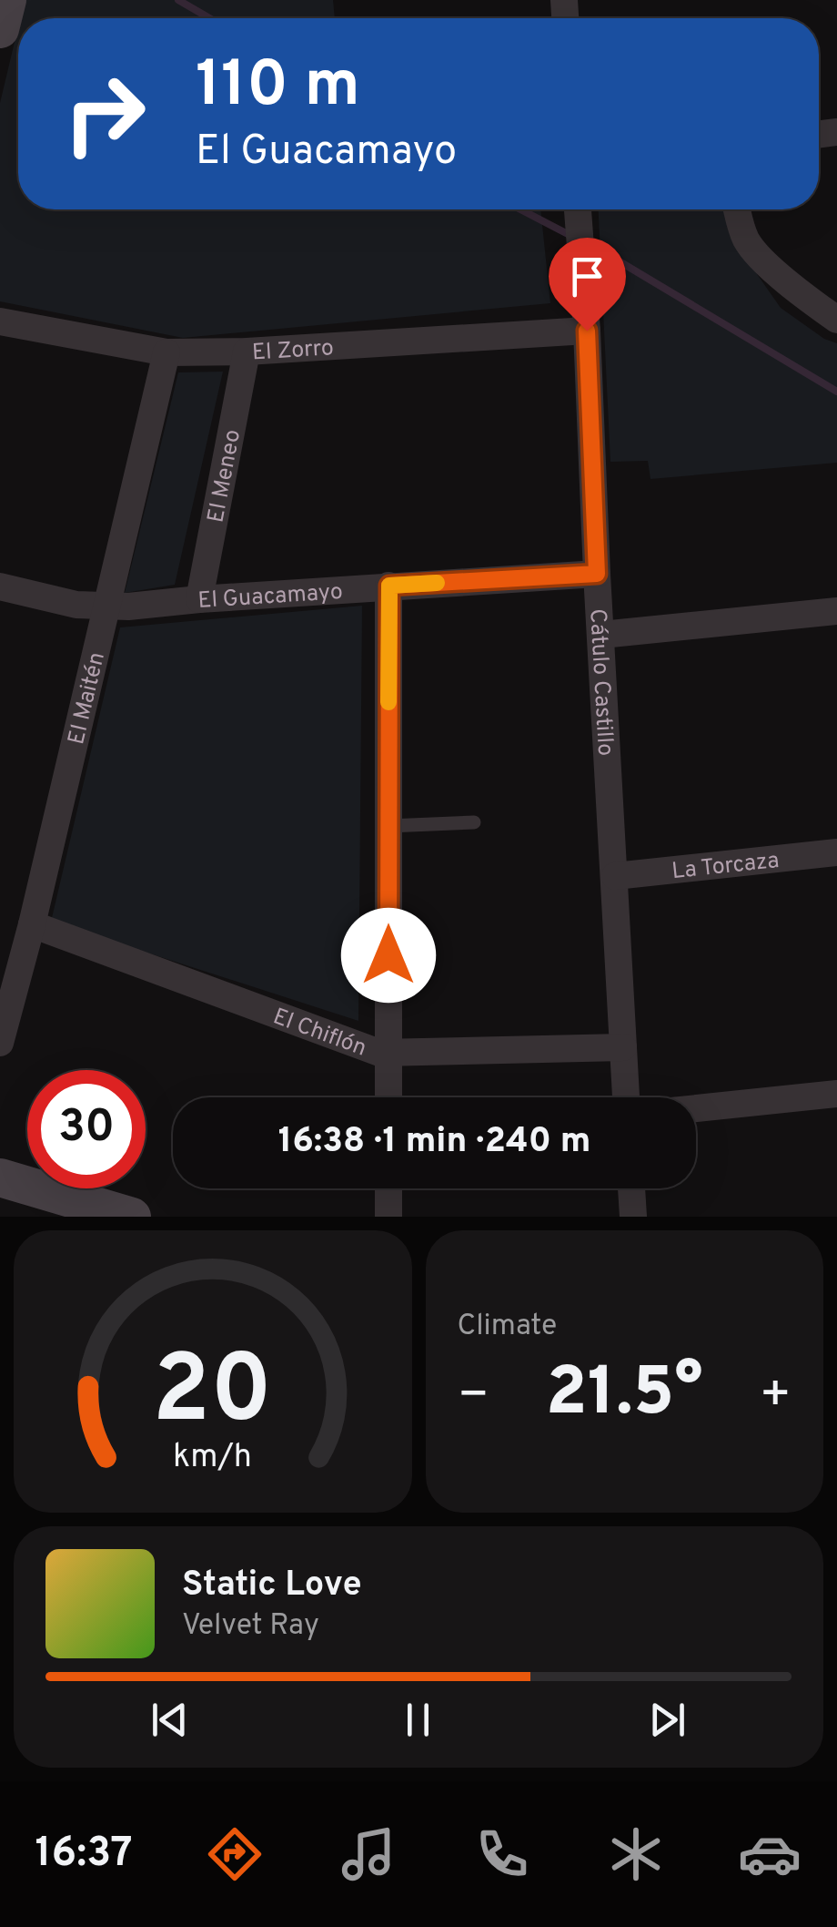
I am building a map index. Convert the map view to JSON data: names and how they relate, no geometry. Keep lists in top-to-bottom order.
{
  "streets": {
    "street": [
      "El Zorro",
      "El Meneo",
      "El Guacamayo",
      "Cátulo Castillo",
      "El Maitén",
      "La Torcaza",
      "El Chiflón"
    ]
  },
  "crossings": [
    ["El Zorro", "El Meneo"],
    ["El Zorro", "Cátulo Castillo"],
    ["El Zorro", "El Maitén"],
    ["El Meneo", "El Guacamayo"],
    ["El Guacamayo", "Cátulo Castillo"],
    ["El Guacamayo", "El Maitén"],
    ["Cátulo Castillo", "La Torcaza"],
    ["Cátulo Castillo", "El Chiflón"],
    ["El Maitén", "El Chiflón"]
  ],
  "page": {
    "turn": ["110 m", "El Guacamayo"],
    "limit": "30",
    "trip": "16:38 · 1 min · 240 m",
    "tile": "Climate",
    "heat": ["−", "21.5°", "+"],
    "song": ["Static Love", "Velvet Ray"],
    "tabs": "16:37",
    "gauge": ["20", "km/h"]
  }
}
